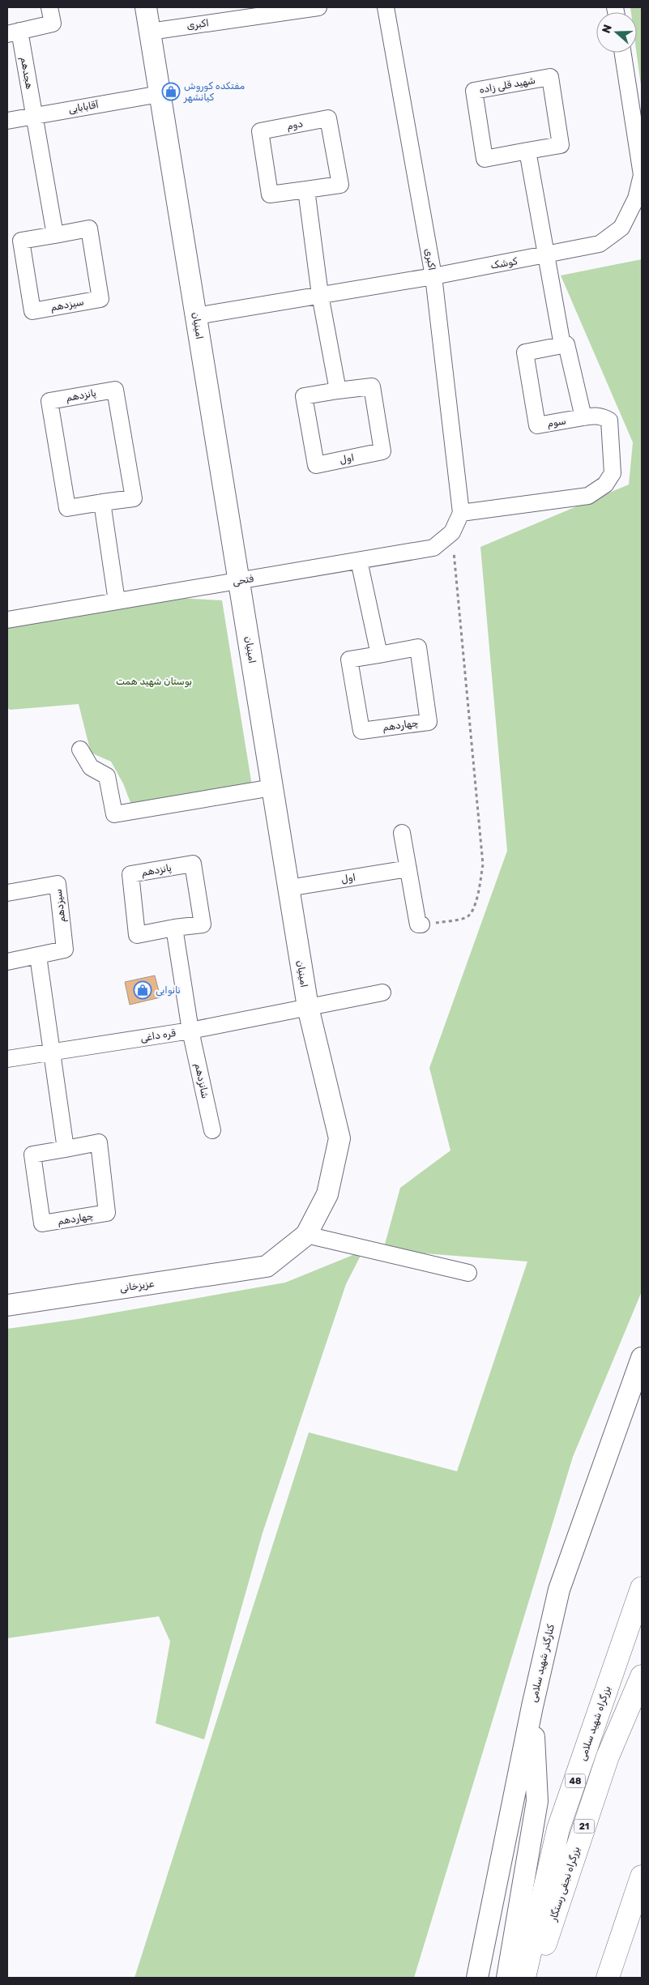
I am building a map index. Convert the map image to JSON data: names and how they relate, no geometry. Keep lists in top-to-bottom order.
{
  "streets": {
    "highway": [
      "بزرگراه شهید سلامی",
      "48",
      "21",
      "بزرگراه نجفی رستگار"
    ],
    "main road": ["امینیان", "عزیزخانی", "کنارگذر شهید سلامی"],
    "street": [
      "اکبری",
      "هجدهم",
      "شهید قلی زاده",
      "آقابابایی",
      "دوم",
      "کوشک",
      "سیزدهم",
      "پانزدهم",
      "سوم",
      "اول",
      "فتحی",
      "چهاردهم",
      "قره داغی",
      "شانزدهم"
    ]
  },
  "crossings": [
    ["اکبری", "کوشک"],
    ["اکبری", "امینیان"],
    ["اکبری", "فتحی"],
    ["هجدهم", "آقابابایی"],
    ["آقابابایی", "امینیان"],
    ["کوشک", "امینیان"],
    ["امینیان", "اول"],
    ["امینیان", "فتحی"],
    ["امینیان", "قره داغی"],
    ["امینیان", "عزیزخانی"],
    ["قره داغی", "شانزدهم"]
  ],
  "parks": ["بوستان شهید همت"],
  "places": {
    "shop": ["مفتکده کوروش کیانشهر", "نانوایی"]
  },
  "north": "left"
}
